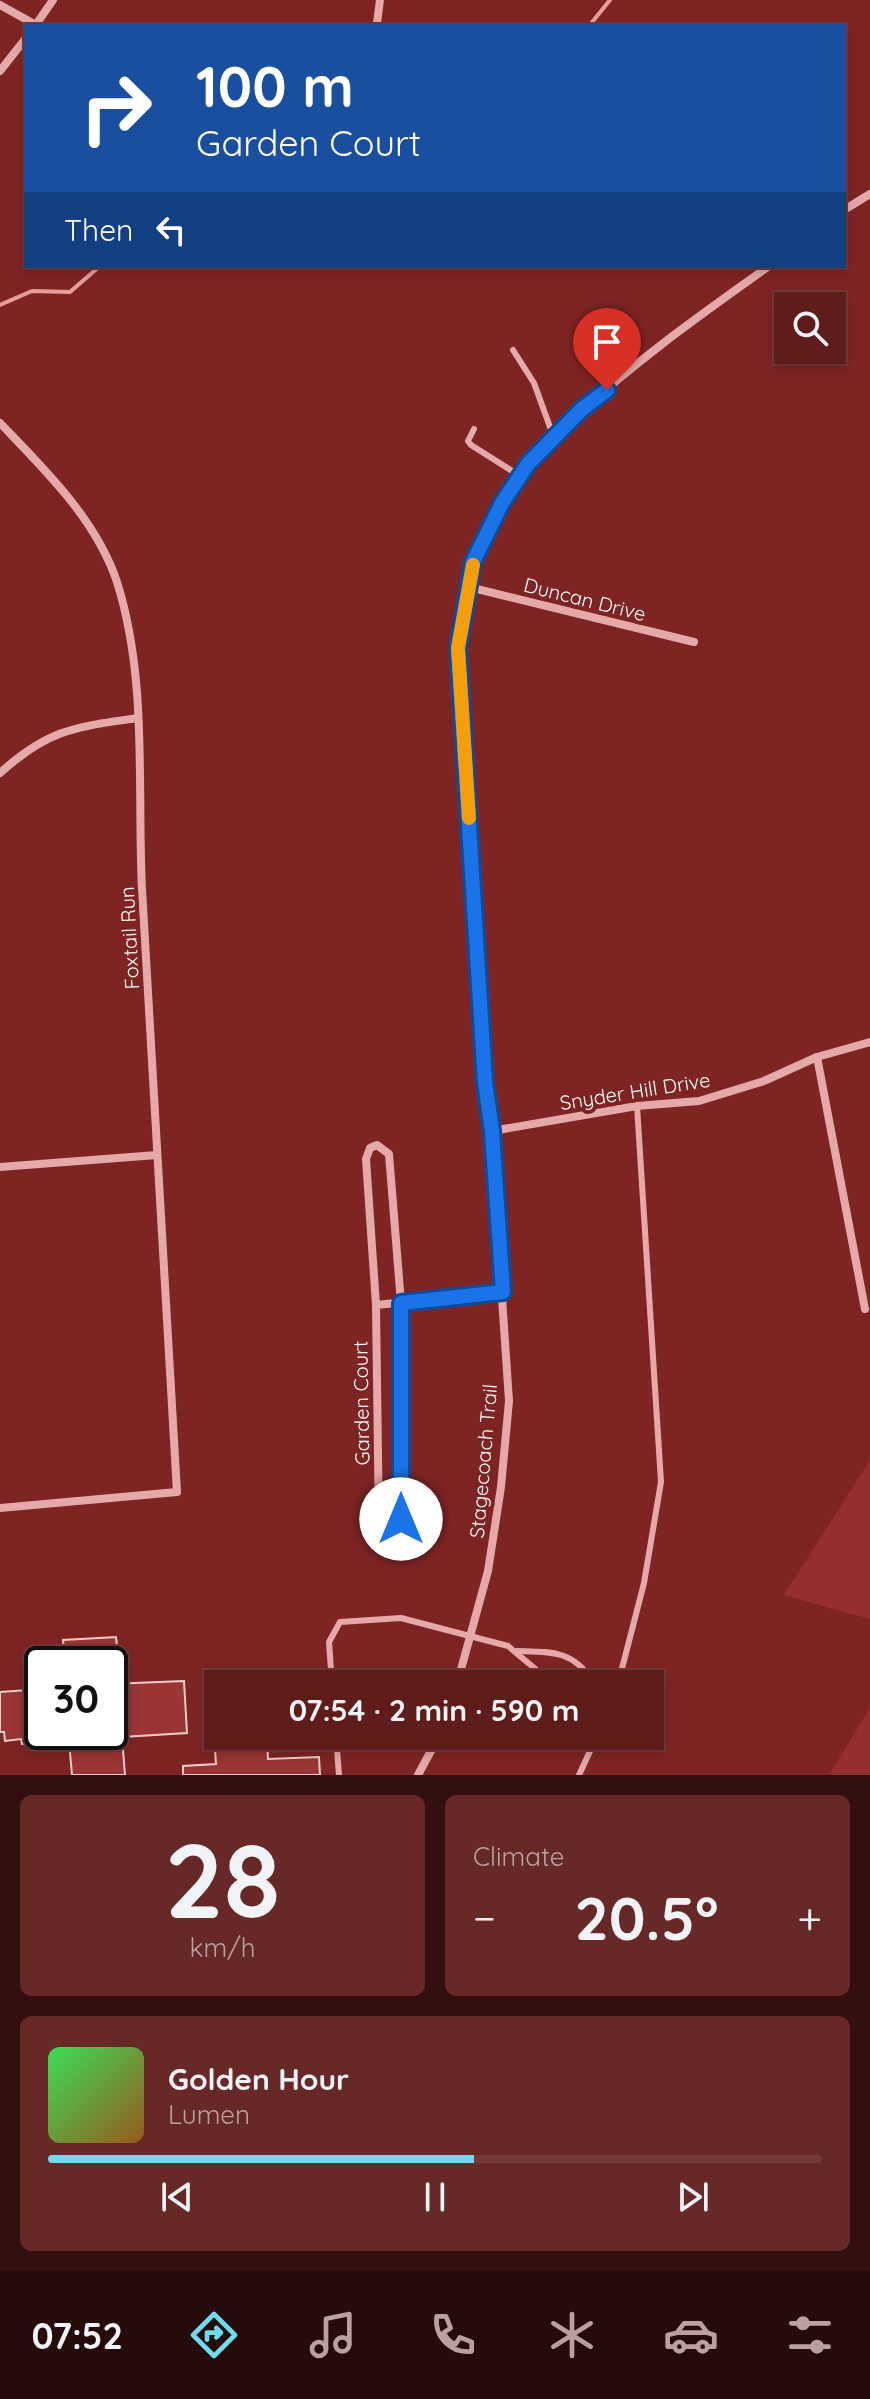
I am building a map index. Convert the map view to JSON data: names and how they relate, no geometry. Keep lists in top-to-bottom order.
{
  "streets": {
    "street": [
      "Duncan Drive",
      "Foxtail Run",
      "Snyder Hill Drive",
      "Garden Court",
      "Stagecoach Trail"
    ]
  },
  "crossings": [
    ["Duncan Drive", "Stagecoach Trail"],
    ["Snyder Hill Drive", "Stagecoach Trail"]
  ],
  "page": {
    "turn": ["100 m", "Garden Court"],
    "then": "Then",
    "limit": "30",
    "trip": "07:54 · 2 min · 590 m",
    "tile": [
      ["28", "km/h"],
      "Climate"
    ],
    "heat": ["−", "20.5°", "+"],
    "song": ["Golden Hour", "Lumen"],
    "tabs": "07:52"
  }
}
